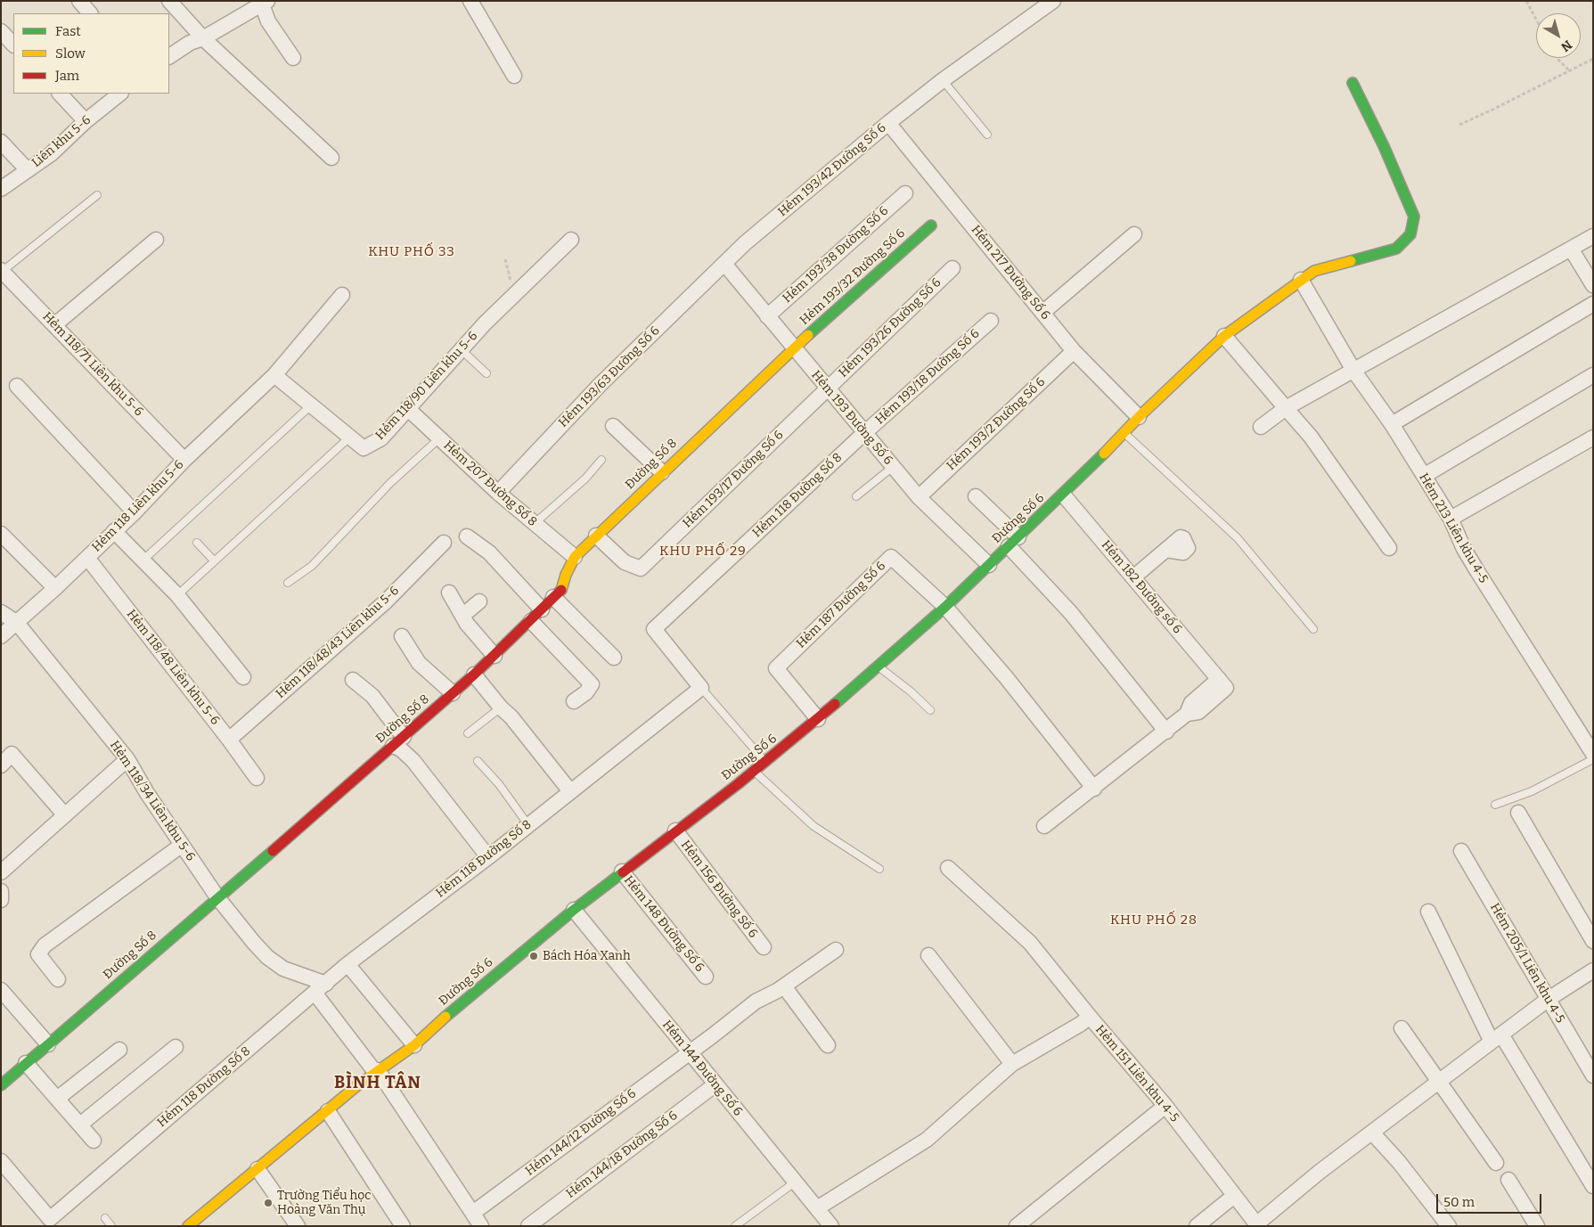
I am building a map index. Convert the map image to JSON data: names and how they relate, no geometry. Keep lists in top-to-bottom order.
{
  "streets": {
    "street": [
      "Liên khu 5-6",
      "Hẻm 193/42 Đường Số 6",
      "Hẻm 193/38 Đường Số 6",
      "Hẻm 217 Đường Số 6",
      "Hẻm 193/32 Đường Số 6",
      "Hẻm 193/26 Đường Số 6",
      "Hẻm 118/71 Liên khu 5-6",
      "Hẻm 193/63 Đường Số 6",
      "Hẻm 193/18 Đường Số 6",
      "Hẻm 118/90 Liên khu 5-6",
      "Hẻm 193 Đường Số 6",
      "Hẻm 193/2 Đường Số 6",
      "Đường Số 8",
      "Hẻm 193/17 Đường Số 6",
      "Hẻm 207 Đường Số 8",
      "Hẻm 118 Đường Số 8",
      "Hẻm 118 Liên khu 5-6",
      "Đường Số 6",
      "Hẻm 213 Liên khu 4-5",
      "Hẻm 182 Đường số 6",
      "Hẻm 187 Đường Số 6",
      "Hẻm 118/48/43 Liên khu 5-6",
      "Hẻm 118/48 Liên khu 5-6",
      "Hẻm 118/34 Liên khu 5-6",
      "Hẻm 156 Đường Số 6",
      "Hẻm 148 Đường Số 6",
      "Hẻm 205/1 Liên khu 4-5",
      "Hẻm 144 Đường Số 6",
      "Hẻm 151 Liên khu 4-5",
      "Hẻm 144/12 Đường Số 6",
      "Hẻm 144/18 Đường Số 6"
    ]
  },
  "crossings": [
    ["Hẻm 193/42 Đường Số 6", "Hẻm 217 Đường Số 6"],
    ["Hẻm 193/42 Đường Số 6", "Hẻm 193/63 Đường Số 6"],
    ["Hẻm 193/42 Đường Số 6", "Hẻm 193 Đường Số 6"],
    ["Hẻm 193/38 Đường Số 6", "Hẻm 193 Đường Số 6"],
    ["Hẻm 217 Đường Số 6", "Hẻm 193/2 Đường Số 6"],
    ["Hẻm 217 Đường Số 6", "Đường Số 6"],
    ["Hẻm 193/32 Đường Số 6", "Hẻm 193 Đường Số 6"],
    ["Hẻm 193/32 Đường Số 6", "Đường Số 8"],
    ["Hẻm 193/26 Đường Số 6", "Hẻm 193 Đường Số 6"],
    ["Hẻm 193/26 Đường Số 6", "Hẻm 193/17 Đường Số 6"],
    ["Hẻm 118/71 Liên khu 5-6", "Hẻm 118 Liên khu 5-6"],
    ["Hẻm 193/63 Đường Số 6", "Hẻm 193 Đường Số 6"],
    ["Hẻm 193/63 Đường Số 6", "Hẻm 207 Đường Số 8"],
    ["Hẻm 193/18 Đường Số 6", "Hẻm 193 Đường Số 6"],
    ["Hẻm 193/18 Đường Số 6", "Hẻm 118 Đường Số 8"],
    ["Hẻm 118/90 Liên khu 5-6", "Hẻm 207 Đường Số 8"],
    ["Hẻm 118/90 Liên khu 5-6", "Hẻm 118 Liên khu 5-6"],
    ["Hẻm 193 Đường Số 6", "Hẻm 193/2 Đường Số 6"],
    ["Hẻm 193 Đường Số 6", "Đường Số 8"],
    ["Hẻm 193 Đường Số 6", "Hẻm 193/17 Đường Số 6"],
    ["Hẻm 193 Đường Số 6", "Hẻm 118 Đường Số 8"],
    ["Hẻm 193 Đường Số 6", "Đường Số 6"],
    ["Đường Số 8", "Hẻm 193/17 Đường Số 6"],
    ["Đường Số 8", "Hẻm 207 Đường Số 8"],
    ["Đường Số 8", "Hẻm 118/34 Liên khu 5-6"],
    ["Hẻm 118 Đường Số 8", "Hẻm 118/34 Liên khu 5-6"],
    ["Hẻm 118 Liên khu 5-6", "Hẻm 118/48 Liên khu 5-6"],
    ["Hẻm 118 Liên khu 5-6", "Hẻm 118/34 Liên khu 5-6"],
    ["Đường Số 6", "Hẻm 213 Liên khu 4-5"],
    ["Đường Số 6", "Hẻm 182 Đường số 6"],
    ["Đường Số 6", "Hẻm 187 Đường Số 6"],
    ["Đường Số 6", "Hẻm 156 Đường Số 6"],
    ["Đường Số 6", "Hẻm 148 Đường Số 6"],
    ["Đường Số 6", "Hẻm 144 Đường Số 6"],
    ["Hẻm 118/48/43 Liên khu 5-6", "Hẻm 118/48 Liên khu 5-6"],
    ["Hẻm 144 Đường Số 6", "Hẻm 151 Liên khu 4-5"],
    ["Hẻm 144 Đường Số 6", "Hẻm 144/12 Đường Số 6"],
    ["Hẻm 144 Đường Số 6", "Hẻm 144/18 Đường Số 6"]
  ],
  "districts": [
    "KHU PHỐ 33",
    "KHU PHỐ 29",
    "KHU PHỐ 28",
    "BÌNH TÂN"
  ],
  "places": ["Bách Hóa Xanh", "Trường Tiểu học Hoàng Văn Thụ"],
  "legend": ["Fast", "Slow", "Jam"],
  "scale_bar": "50 m",
  "north": "bottom right"
}
